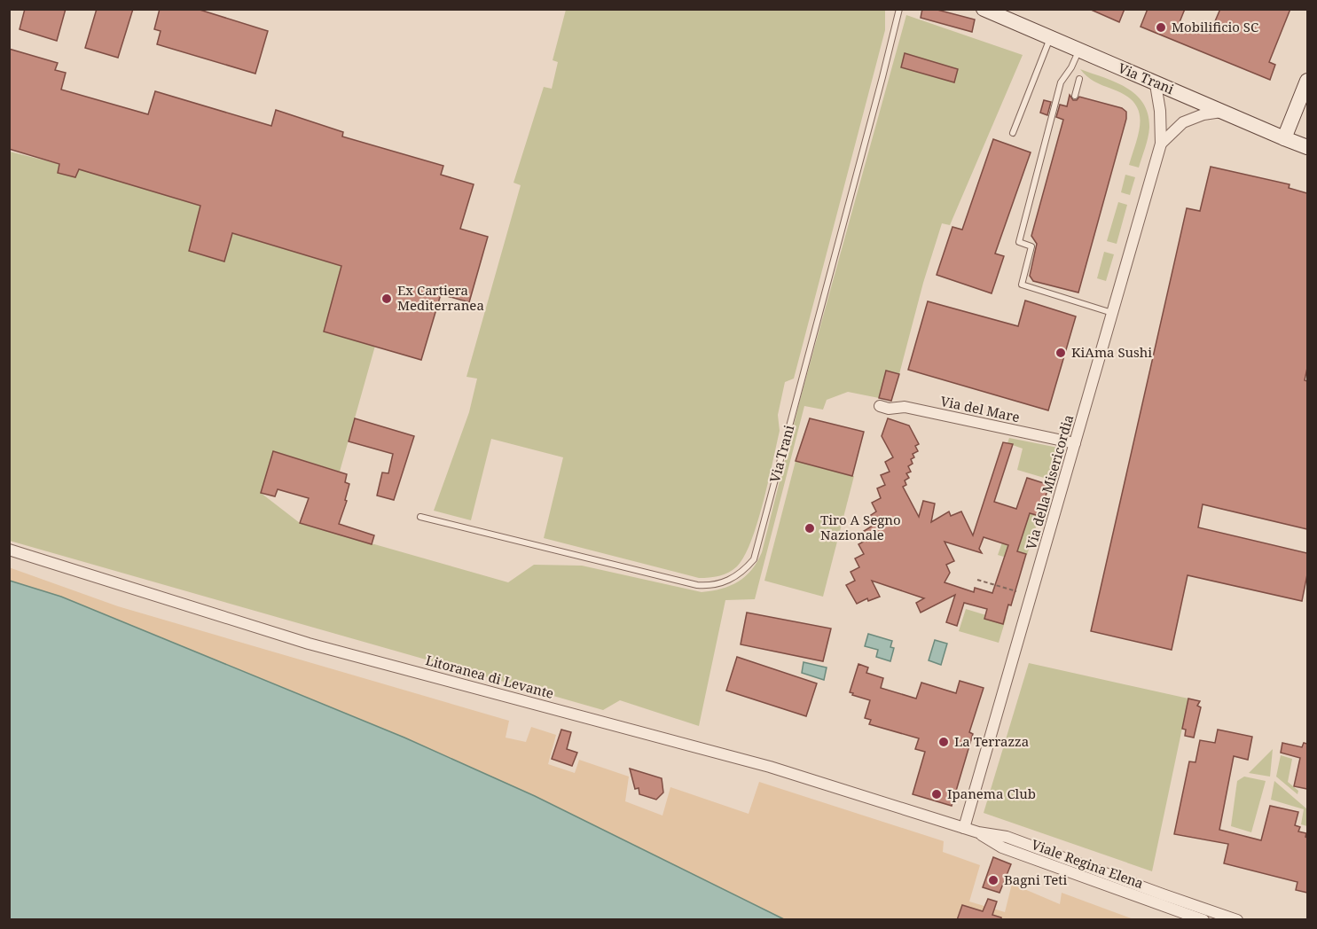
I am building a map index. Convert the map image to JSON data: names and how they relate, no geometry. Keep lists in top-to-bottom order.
{
  "streets": {
    "main road": ["Via Trani"],
    "street": [
      "Via del Mare",
      "Via della Misericordia",
      "Litoranea di Levante",
      "Viale Regina Elena"
    ]
  },
  "crossings": [
    ["Via Trani", "Via della Misericordia"],
    ["Via del Mare", "Via della Misericordia"],
    ["Via della Misericordia", "Litoranea di Levante"],
    ["Via della Misericordia", "Viale Regina Elena"],
    ["Litoranea di Levante", "Viale Regina Elena"]
  ],
  "places": [
    "Mobilificio SC",
    "Ex Cartiera Mediterranea",
    "KiAma Sushi",
    "Tiro A Segno Nazionale",
    "La Terrazza",
    "Ipanema Club",
    "Bagni Teti"
  ]
}
